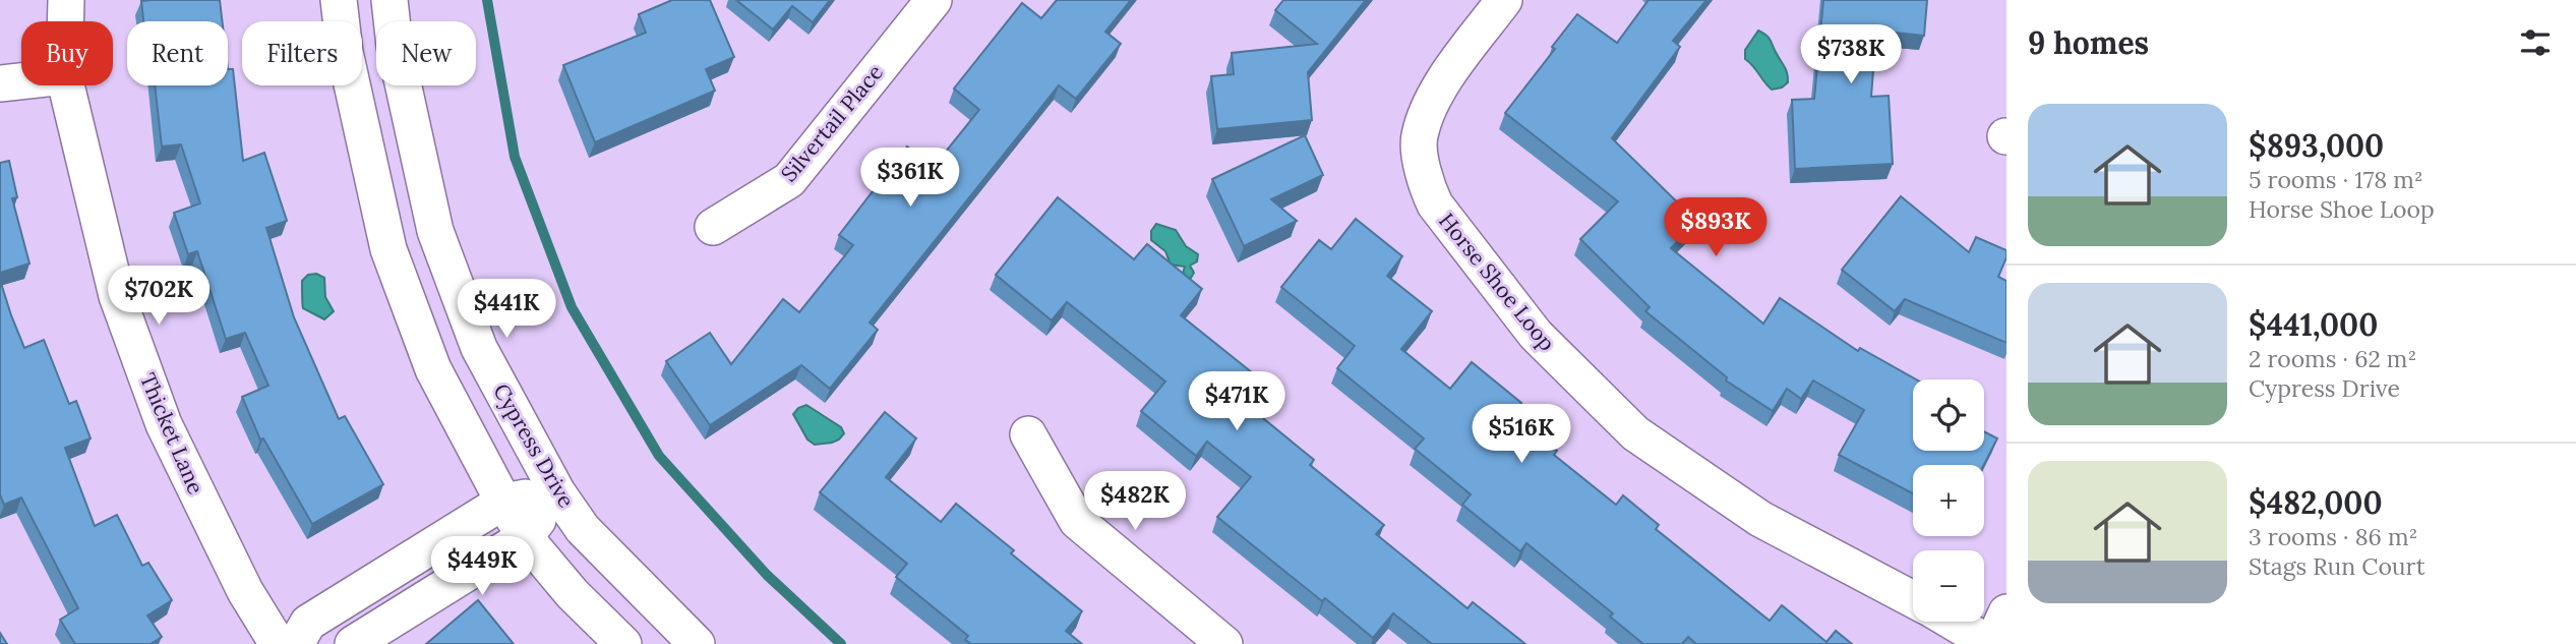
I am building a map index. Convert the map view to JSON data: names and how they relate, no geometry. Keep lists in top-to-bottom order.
{
  "streets": {
    "street": [
      "Silvertail Place",
      "Horse Shoe Loop",
      "Thicket Lane",
      "Cypress Drive"
    ]
  },
  "page": {
    "heading": "9 homes",
    "chip": [
      "Buy",
      "Rent",
      "Filters",
      "New"
    ],
    "price": [
      "$738K",
      "$361K",
      "$893K",
      "$702K",
      "$441K",
      "$471K",
      "$516K",
      "$482K",
      "$449K"
    ],
    "list": [
      {
        "name": "$893,000",
        "note": "5 rooms · 178 m² · Horse Shoe Loop"
      },
      {
        "name": "$441,000",
        "note": "2 rooms · 62 m² · Cypress Drive"
      },
      {
        "name": "$482,000",
        "note": "3 rooms · 86 m² · Stags Run Court"
      }
    ],
    "map_buttons": ["+", "−"]
  }
}
